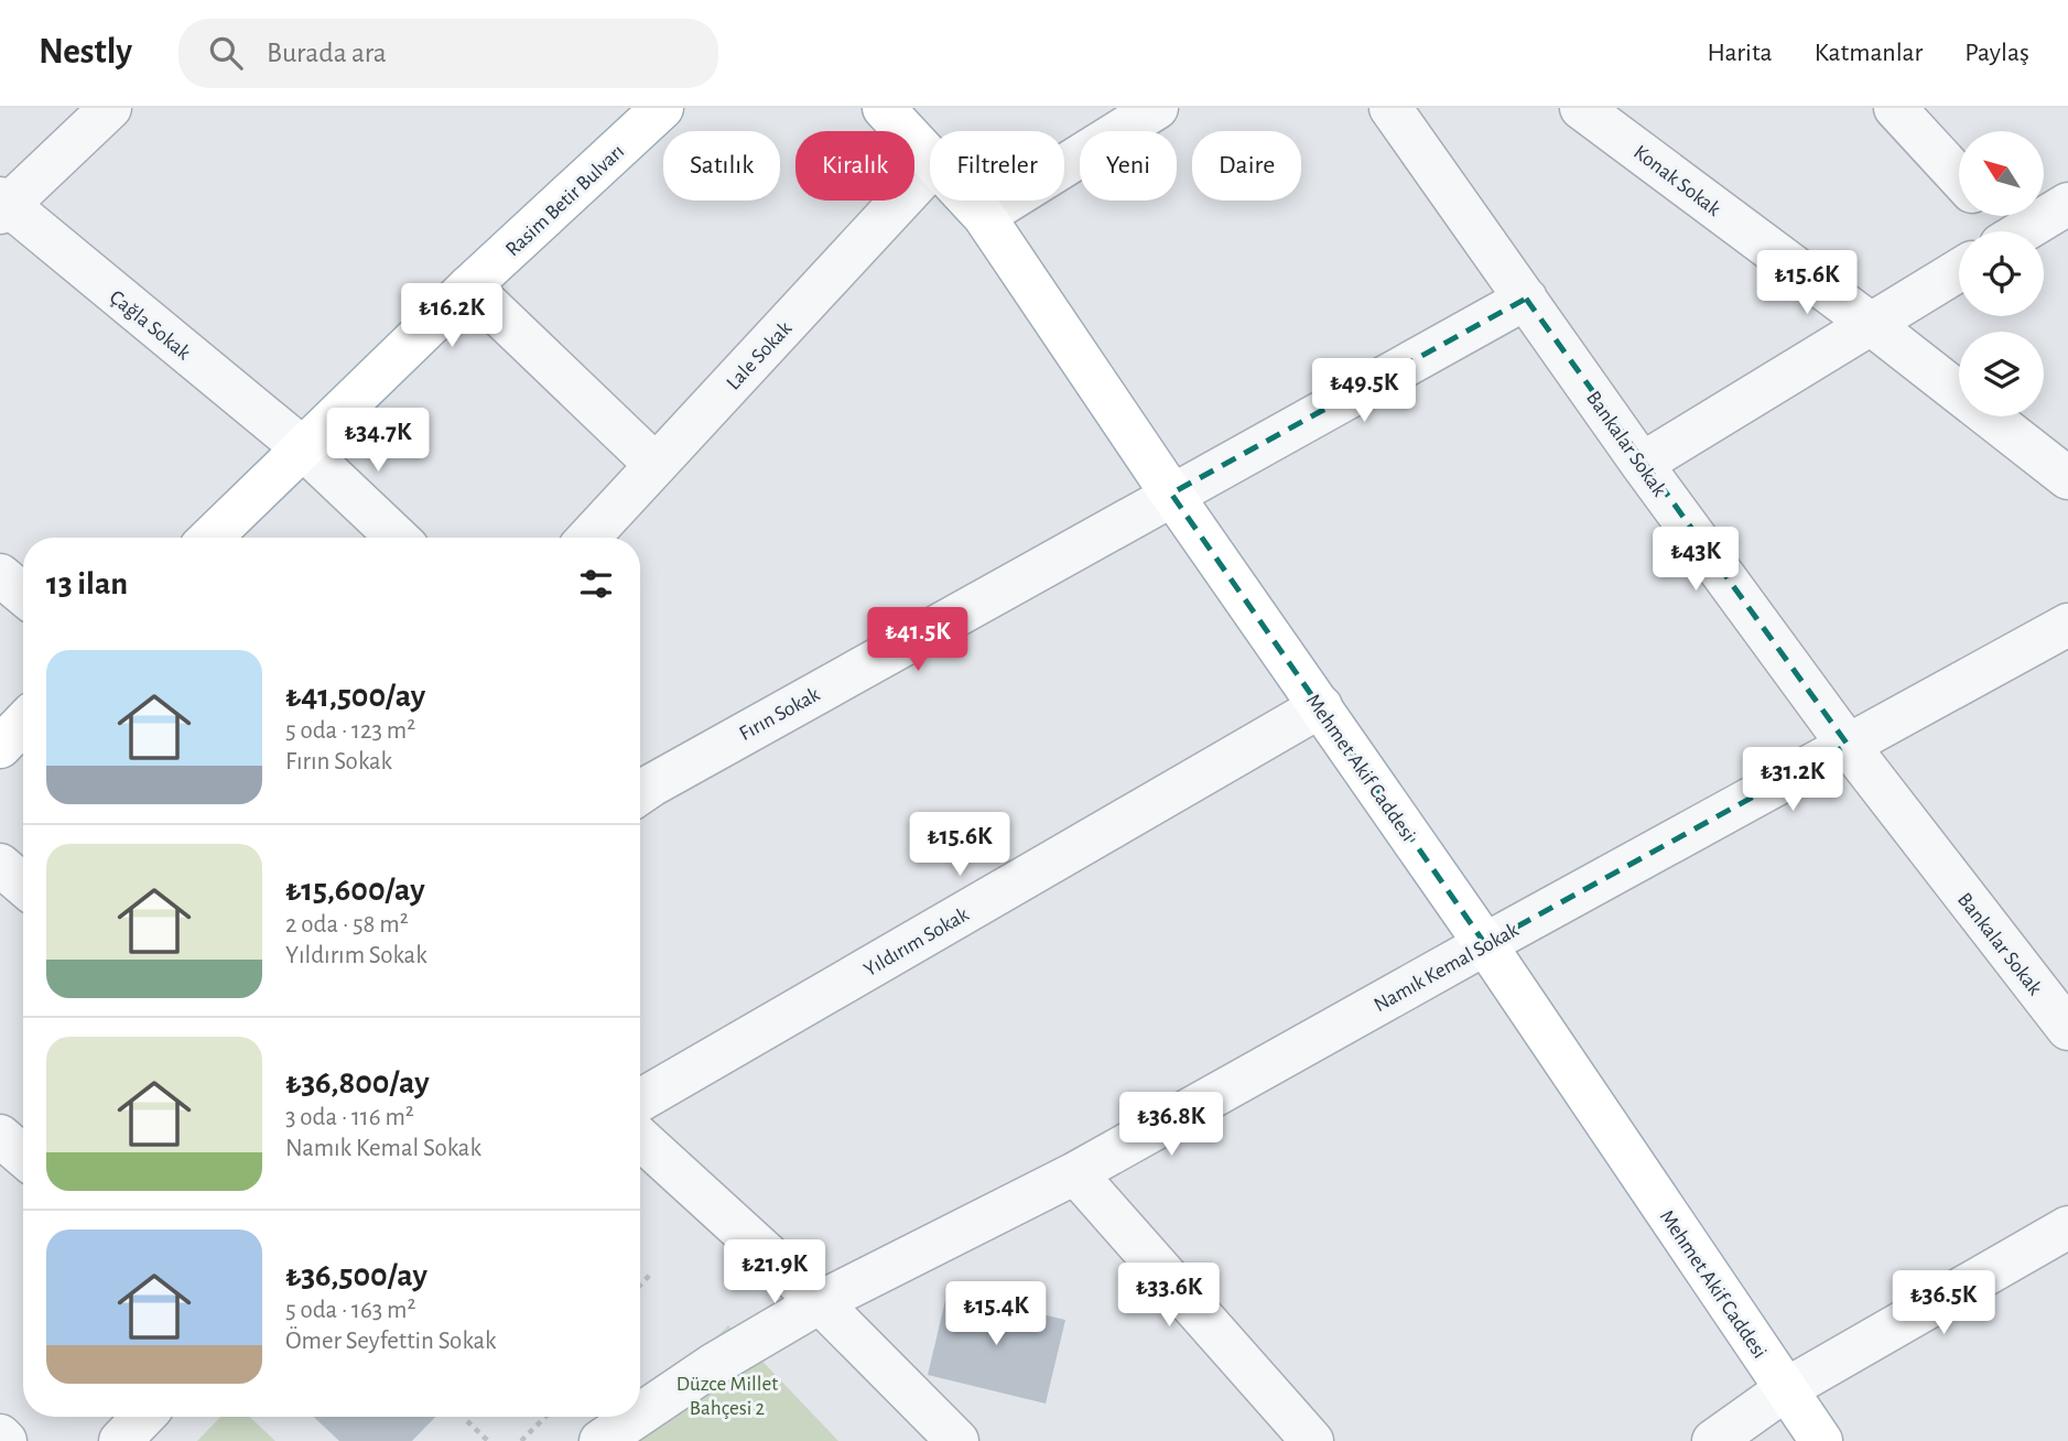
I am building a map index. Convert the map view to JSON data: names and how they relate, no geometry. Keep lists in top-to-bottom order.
{
  "streets": {
    "main road": ["Rasim Betir Bulvarı", "Mehmet Akif Caddesi"],
    "street": [
      "Konak Sokak",
      "Çağla Sokak",
      "Lale Sokak",
      "Bankalar Sokak",
      "Fırın Sokak",
      "Yıldırım Sokak",
      "Namık Kemal Sokak"
    ]
  },
  "crossings": [
    ["Rasim Betir Bulvarı", "Çağla Sokak"],
    ["Bankalar Sokak", "Fırın Sokak"],
    ["Bankalar Sokak", "Namık Kemal Sokak"],
    ["Fırın Sokak", "Mehmet Akif Caddesi"],
    ["Mehmet Akif Caddesi", "Yıldırım Sokak"],
    ["Mehmet Akif Caddesi", "Namık Kemal Sokak"]
  ],
  "parks": ["Düzce Millet Bahçesi 2"],
  "north": "top left",
  "page": {
    "header": "Nestly",
    "search": "Burada ara",
    "nav": ["Harita", "Katmanlar", "Paylaş"],
    "chip": [
      "Satılık",
      "Kiralık",
      "Filtreler",
      "Yeni",
      "Daire"
    ],
    "price": [
      "₺15.6K",
      "₺16.2K",
      "₺49.5K",
      "₺34.7K",
      "₺43K",
      "₺41.5K",
      "₺31.2K",
      "₺15.6K",
      "₺36.8K",
      "₺21.9K",
      "₺33.6K",
      "₺36.5K",
      "₺15.4K"
    ],
    "heading": "13 ilan",
    "list": [
      {
        "name": "₺41,500/ay",
        "note": "5 oda · 123 m² · Fırın Sokak"
      },
      {
        "name": "₺15,600/ay",
        "note": "2 oda · 58 m² · Yıldırım Sokak"
      },
      {
        "name": "₺36,800/ay",
        "note": "3 oda · 116 m² · Namık Kemal Sokak"
      },
      {
        "name": "₺36,500/ay",
        "note": "5 oda · 163 m² · Ömer Seyfettin Sokak"
      }
    ]
  }
}
